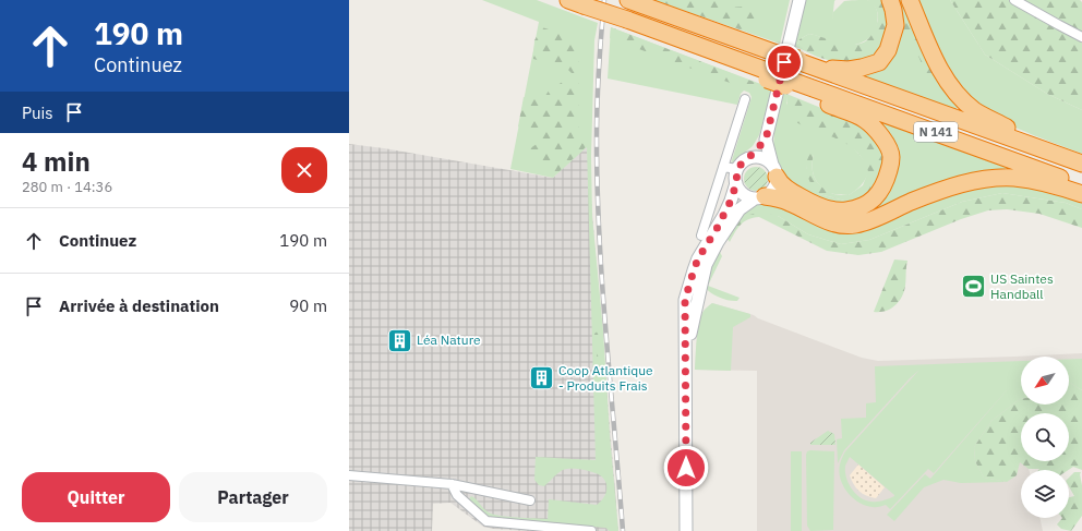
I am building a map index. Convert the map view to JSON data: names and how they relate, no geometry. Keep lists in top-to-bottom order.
{
  "streets": {
    "highway": ["N 141"]
  },
  "places": {
    "sports": ["US Saintes Handball"],
    "building": ["Léa Nature", "Coop Atlantique - Produits Frais"]
  },
  "north": "bottom left",
  "page": {
    "turn": ["190 m", "Continuez"],
    "then": "Puis",
    "heading": ["4 min", "280 m · 14:36"],
    "list": [
      {
        "name": "Continuez",
        "value": "190 m"
      },
      {
        "name": "Arrivée à destination",
        "value": "90 m"
      }
    ],
    "buttons": ["Quitter", "Partager"]
  }
}
